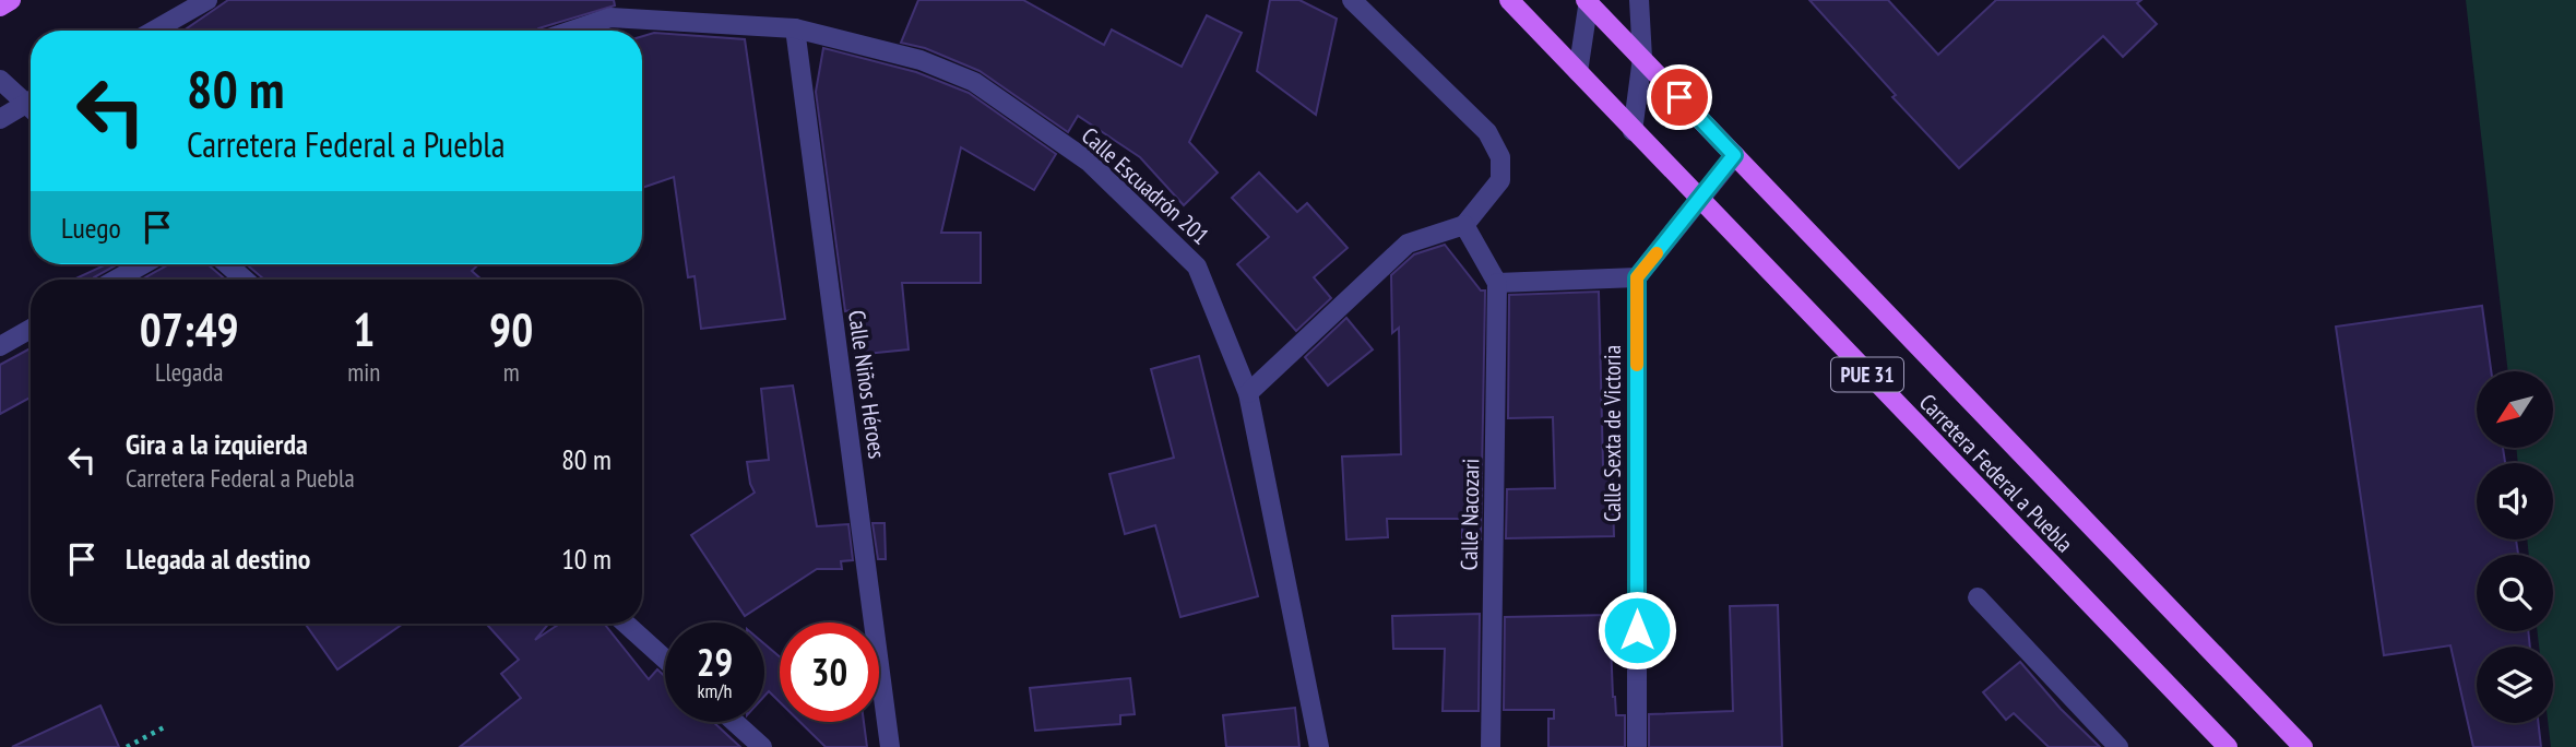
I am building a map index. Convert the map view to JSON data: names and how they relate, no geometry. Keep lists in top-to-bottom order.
{
  "streets": {
    "main road": ["PUE 31", "Carretera Federal a Puebla"],
    "street": [
      "Calle Escuadrón 201",
      "Calle Niños Héroes",
      "Calle Sexta de Victoria",
      "Calle Nacozari"
    ]
  },
  "crossings": [
    ["Calle Escuadrón 201", "Calle Niños Héroes"]
  ],
  "north": "bottom left",
  "page": {
    "turn": ["80 m", "Carretera Federal a Puebla"],
    "then": "Luego",
    "eta": [
      "07:49",
      "Llegada",
      "1",
      "min",
      "90",
      "m"
    ],
    "list": [
      {
        "name": "Gira a la izquierda",
        "note": "Carretera Federal a Puebla",
        "value": "80 m"
      },
      {
        "name": "Llegada al destino",
        "value": "10 m"
      }
    ],
    "speed": "29 km/h",
    "limit": "30"
  }
}
